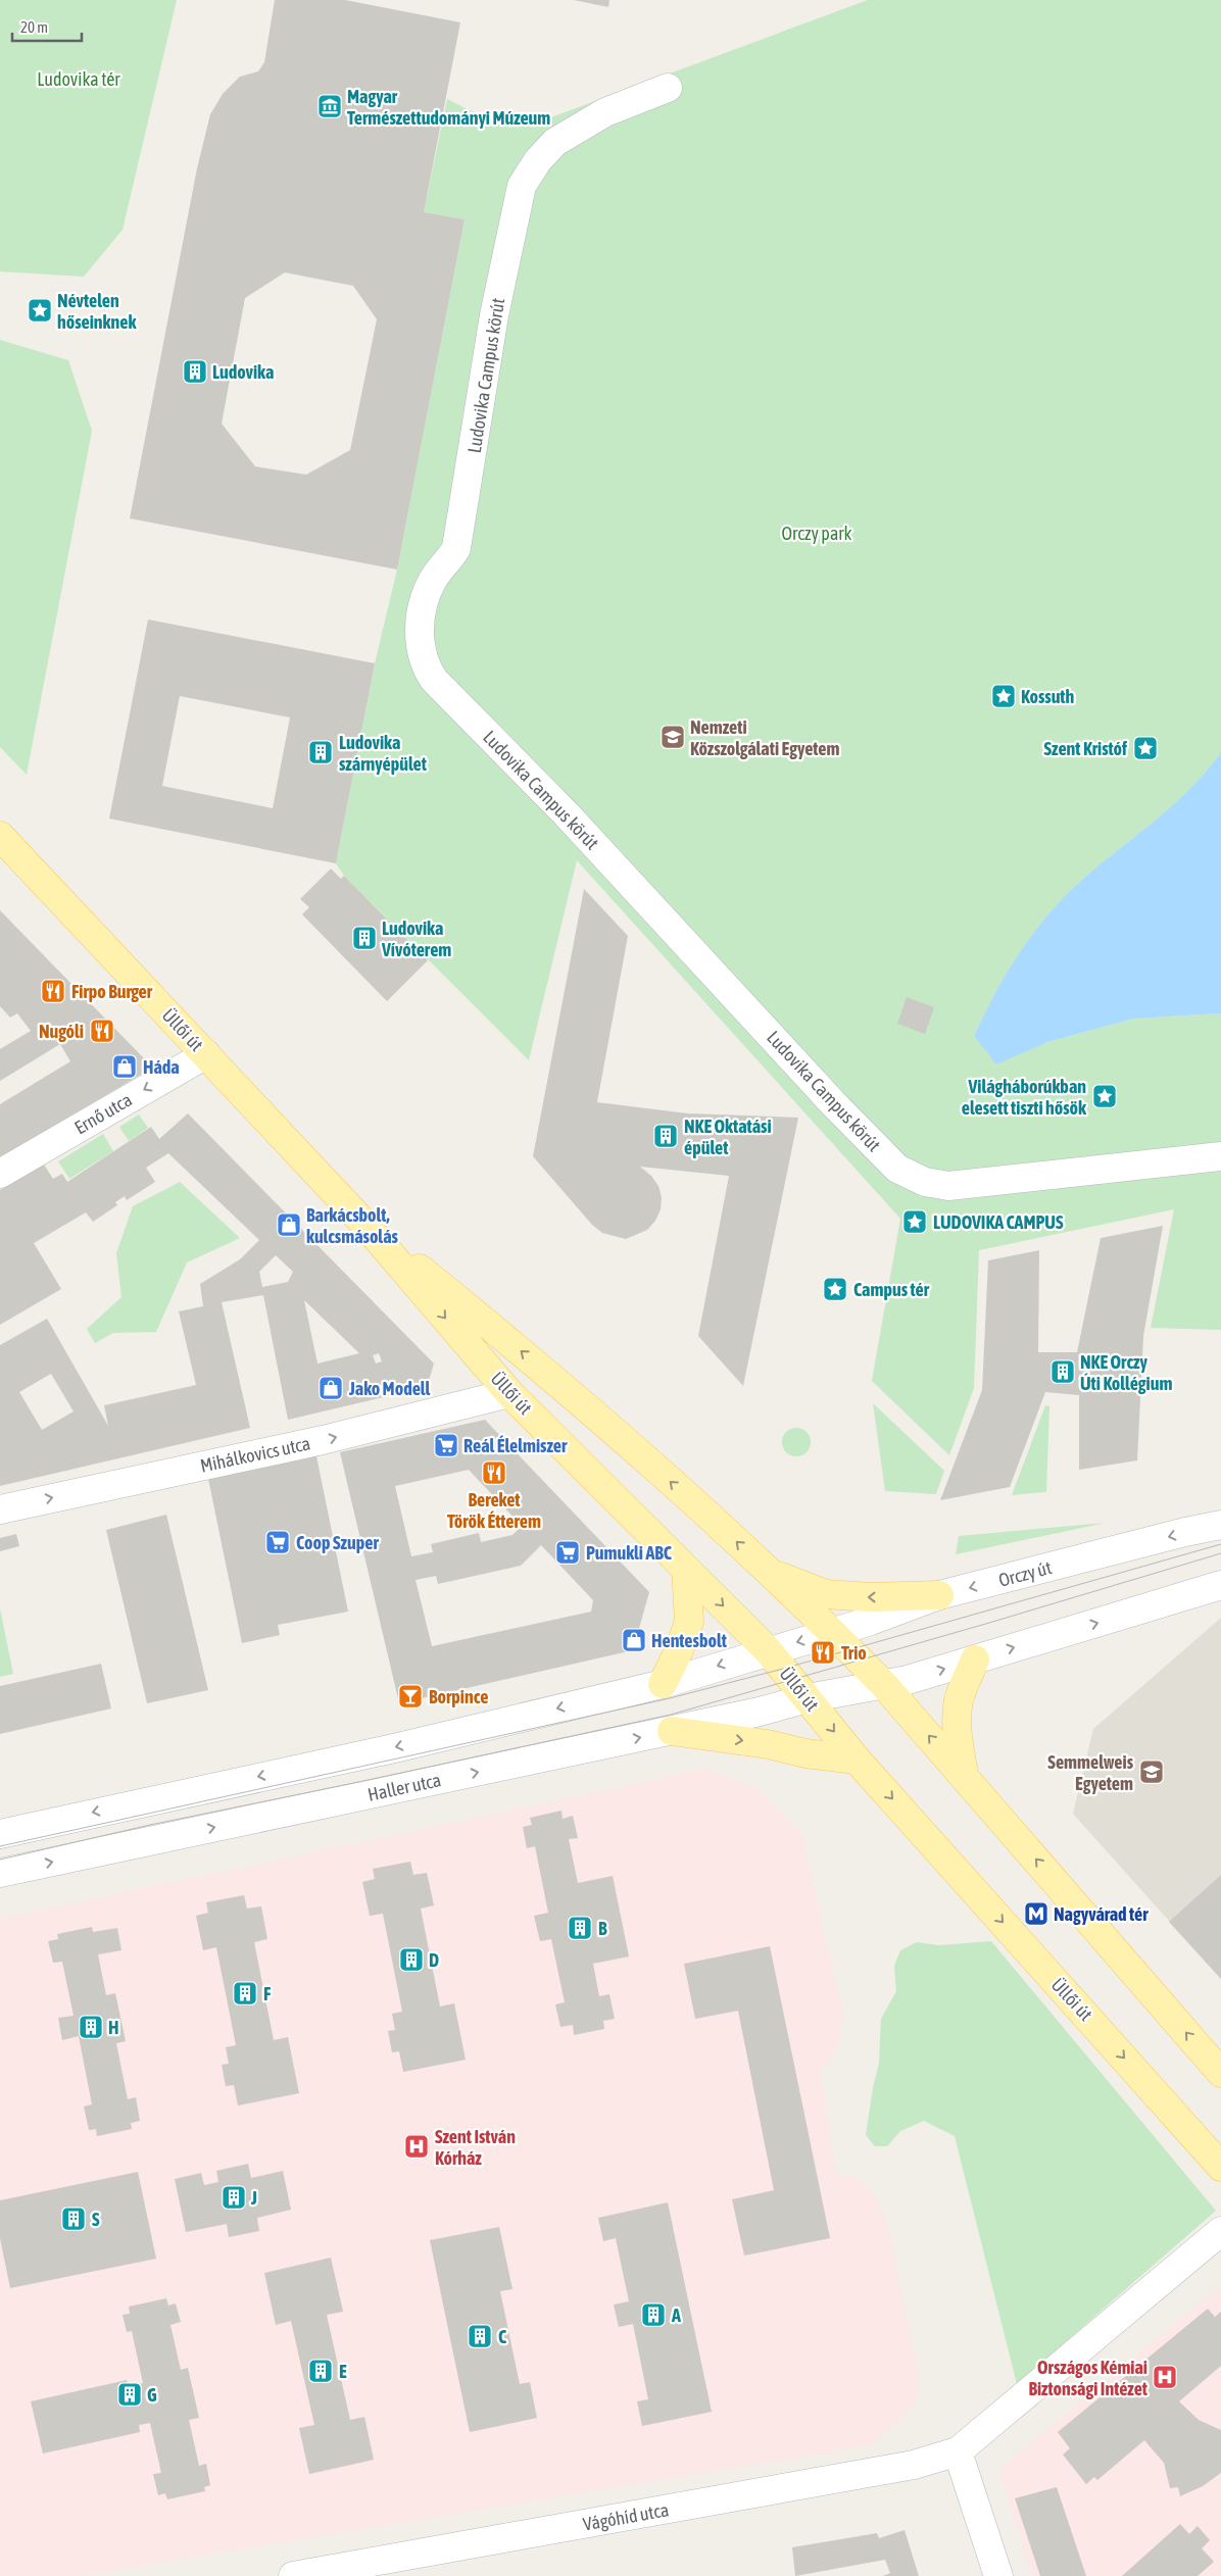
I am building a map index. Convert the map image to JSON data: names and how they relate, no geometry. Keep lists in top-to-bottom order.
{
  "streets": {
    "main road": ["Üllői út"],
    "street": [
      "Ludovika Campus körút",
      "Ernő utca",
      "Mihálkovics utca",
      "Orczy út",
      "Haller utca",
      "Vágóhíd utca"
    ]
  },
  "crossings": [
    ["Üllői út", "Ernő utca"],
    ["Üllői út", "Mihálkovics utca"],
    ["Üllői út", "Orczy út"],
    ["Üllői út", "Haller utca"]
  ],
  "one_way": ["Ernő utca", "Mihálkovics utca"],
  "parks": ["Ludovika tér", "Orczy park"],
  "places": {
    "museum": ["Magyar Természettudományi Múzeum"],
    "place": [
      "Névtelen hőseinknek",
      "Kossuth",
      "Szent Kristóf",
      "Világháborúkban elesett tiszti hősök",
      "LUDOVIKA CAMPUS",
      "Campus tér"
    ],
    "building": [
      "Ludovika",
      "Ludovika szárnyépület",
      "Ludovika Vívóterem",
      "NKE Oktatási épület",
      "NKE Orczy Úti Kollégium",
      "B",
      "D",
      "F",
      "H",
      "J",
      "S",
      "A",
      "C",
      "E",
      "G"
    ],
    "school or university": ["Nemzeti Közszolgálati Egyetem", "Semmelweis Egyetem"],
    "restaurant": [
      "Firpo Burger",
      "Nugóli",
      "Bereket Török Étterem",
      "Trio"
    ],
    "shop": [
      "Háda",
      "Barkácsbolt, kulcsmásolás",
      "Jako Modell",
      "Hentesbolt"
    ],
    "supermarket": ["Reál Élelmiszer", "Coop Szuper", "Pumukli ABC"],
    "bar": ["Borpince"],
    "metro station": ["Nagyvárad tér"],
    "hospital": ["Szent István Kórház", "Országos Kémiai Biztonsági Intézet"]
  },
  "scale_bar": "20 m"
}
